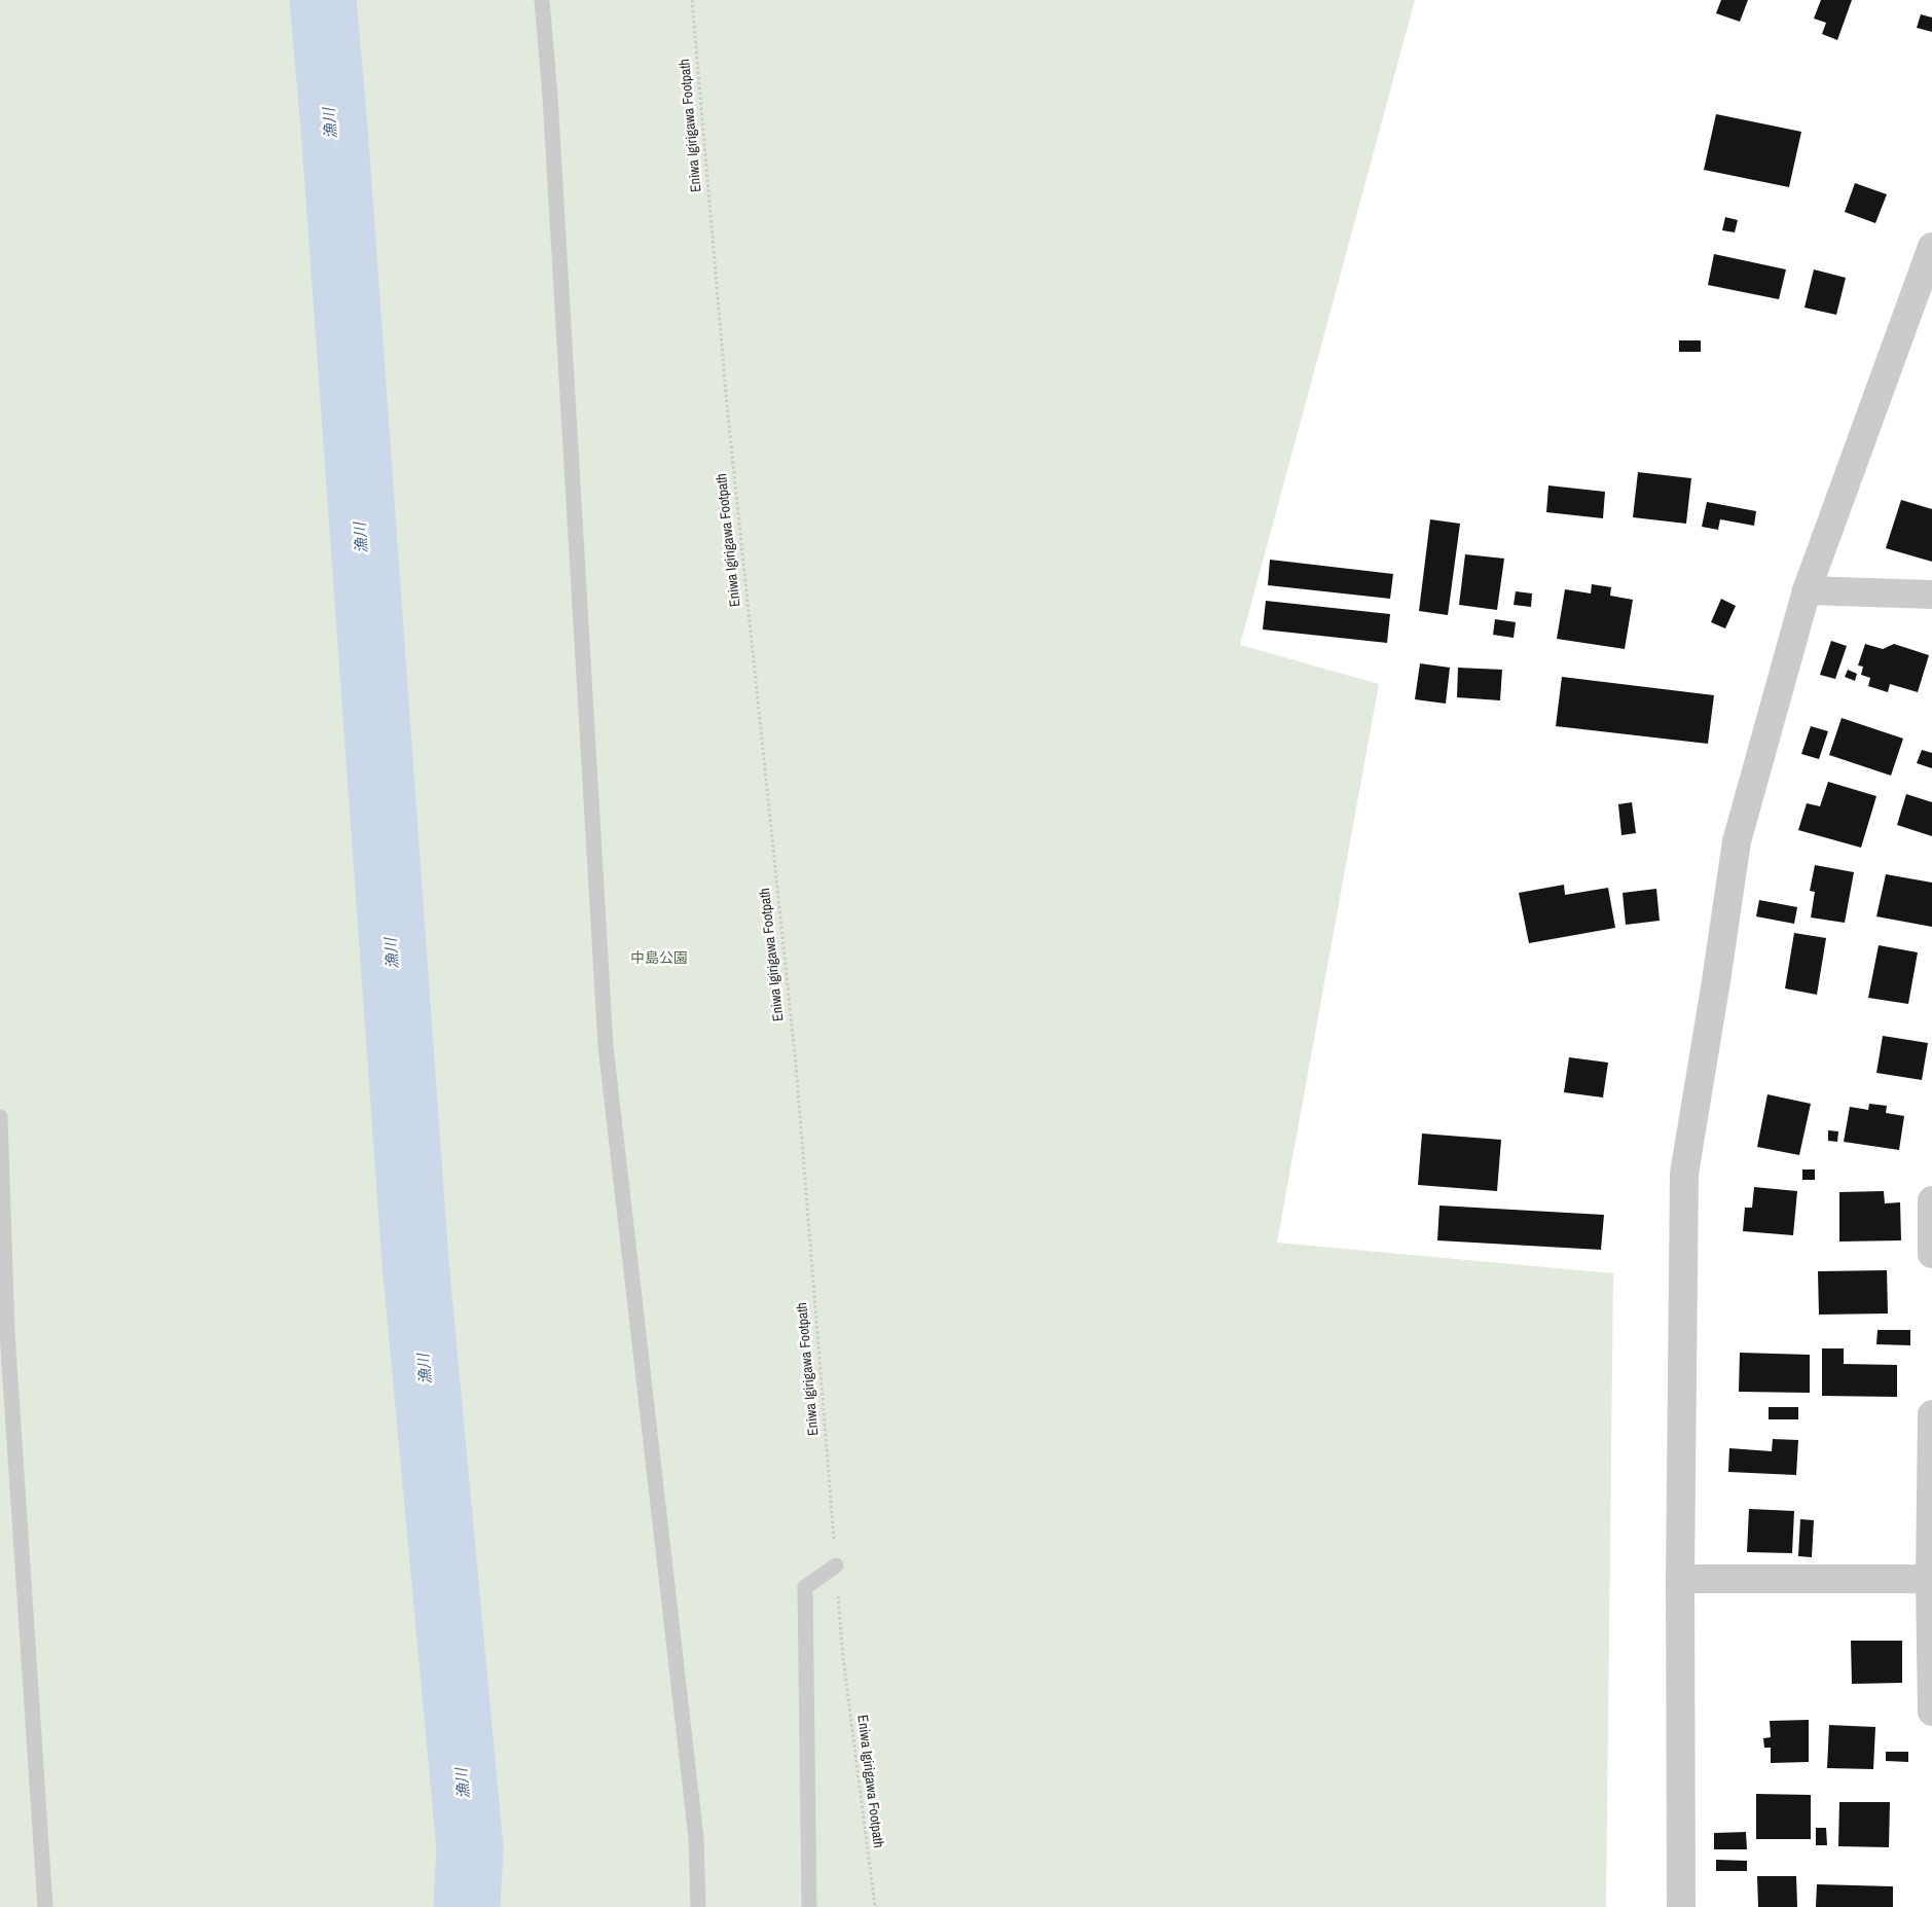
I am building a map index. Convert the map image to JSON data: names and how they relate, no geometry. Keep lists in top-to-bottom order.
{
  "streets": {
    "path": ["Eniwa Igirigawa Footpath"]
  },
  "water": ["漁川"],
  "parks": ["中島公園"]
}
